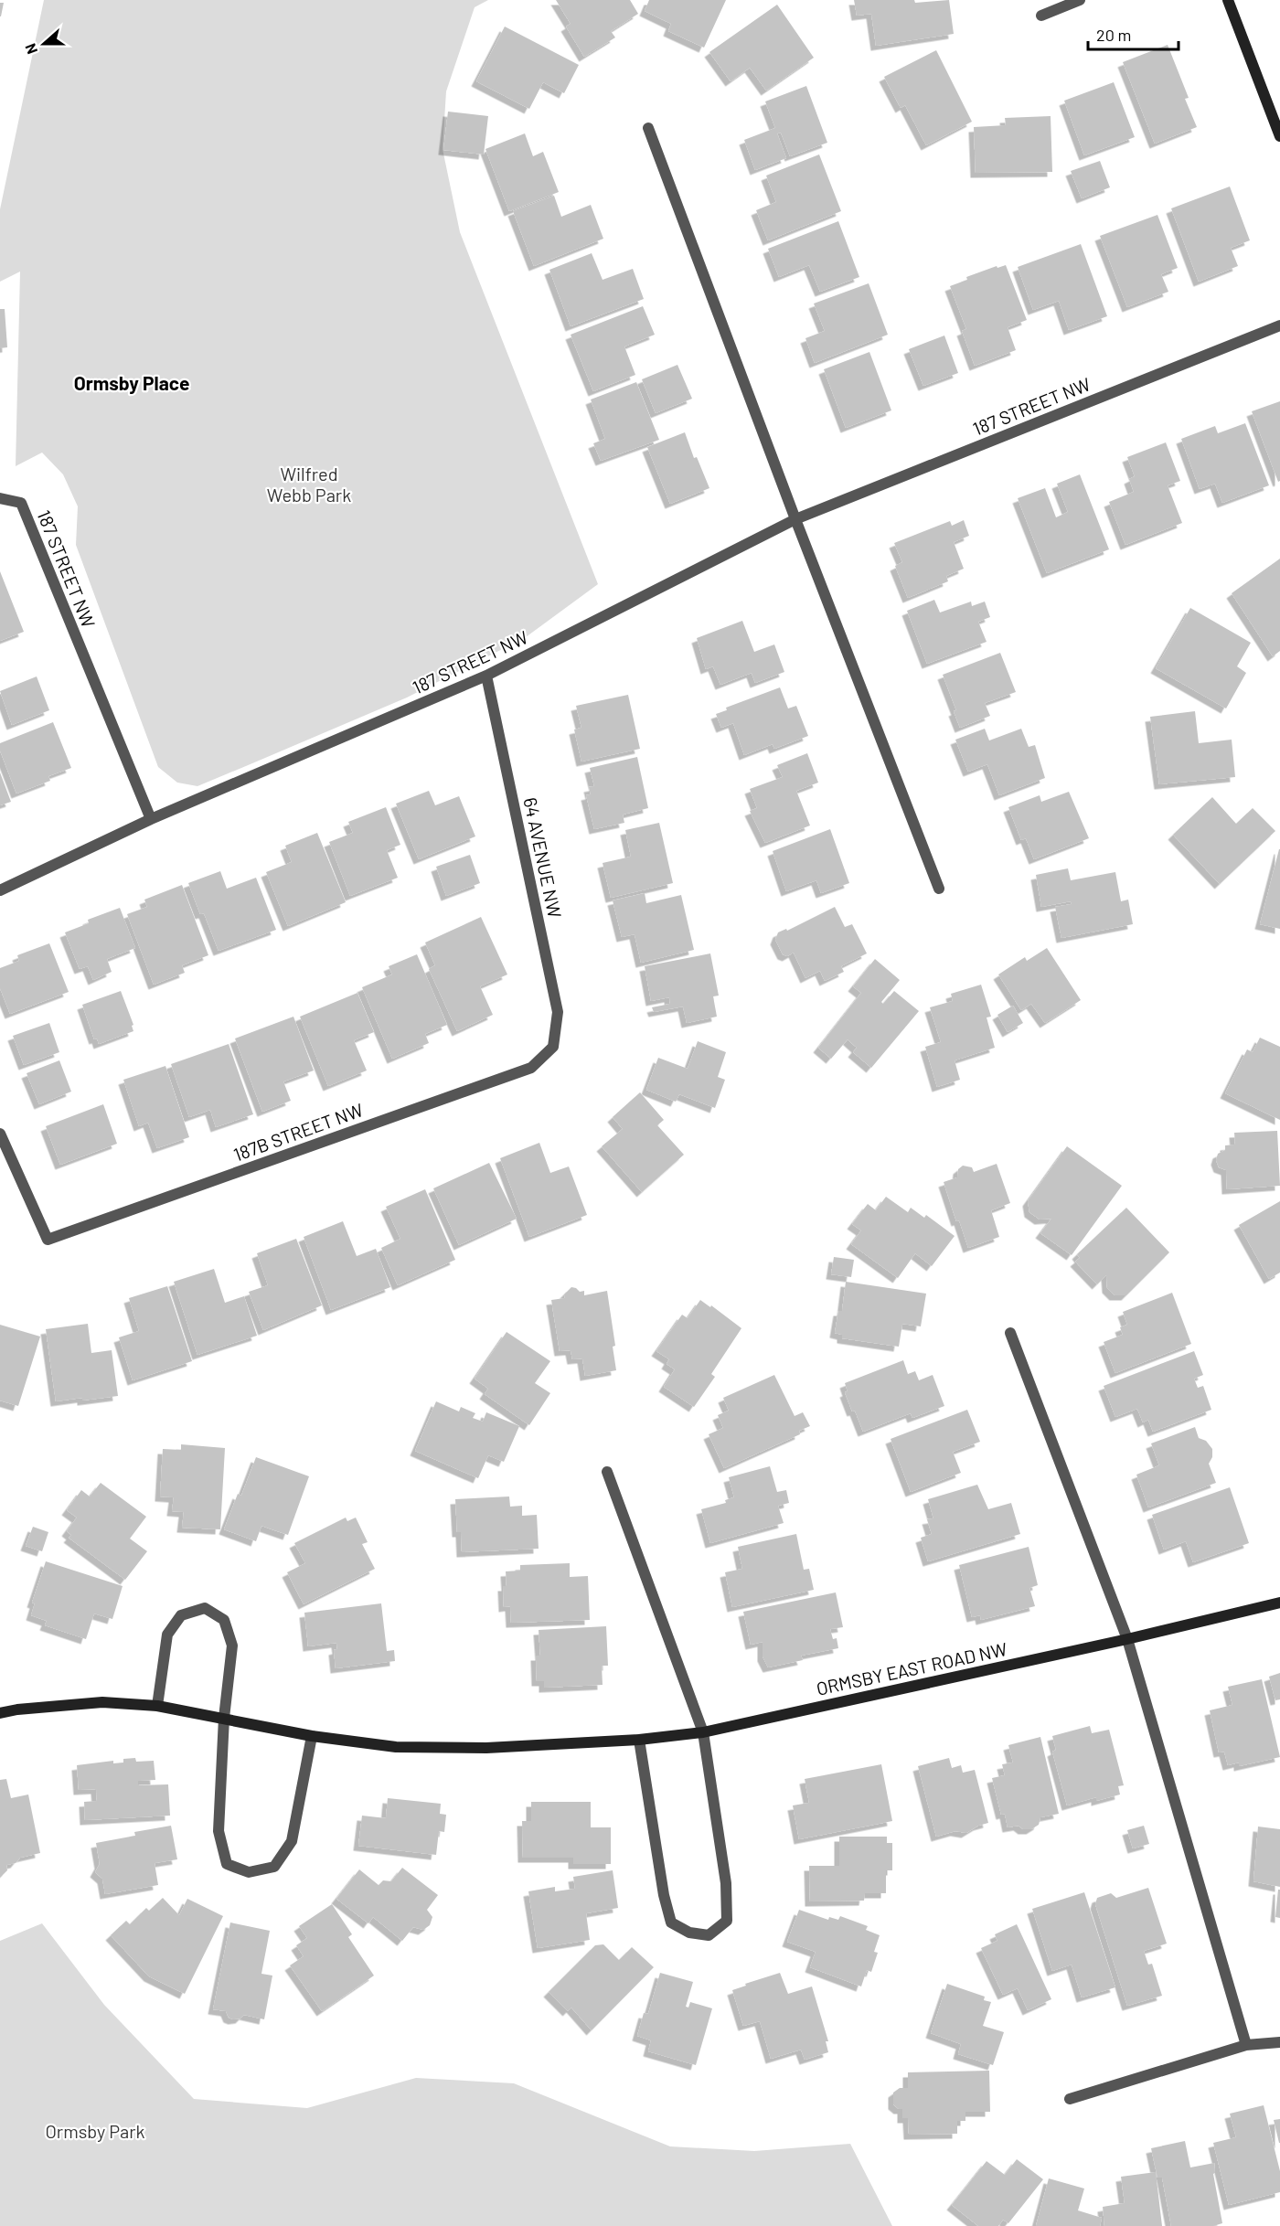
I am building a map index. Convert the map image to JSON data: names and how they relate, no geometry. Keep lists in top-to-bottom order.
{
  "streets": {
    "street": [
      "187 STREET NW",
      "64 AVENUE NW",
      "187B STREET NW",
      "ORMSBY EAST ROAD NW"
    ]
  },
  "crossings": [
    ["187 STREET NW", "64 AVENUE NW"],
    ["64 AVENUE NW", "187B STREET NW"]
  ],
  "districts": ["Ormsby Place"],
  "parks": ["Wilfred Webb Park", "Ormsby Park"],
  "scale_bar": "20 m",
  "north": "left"
}
